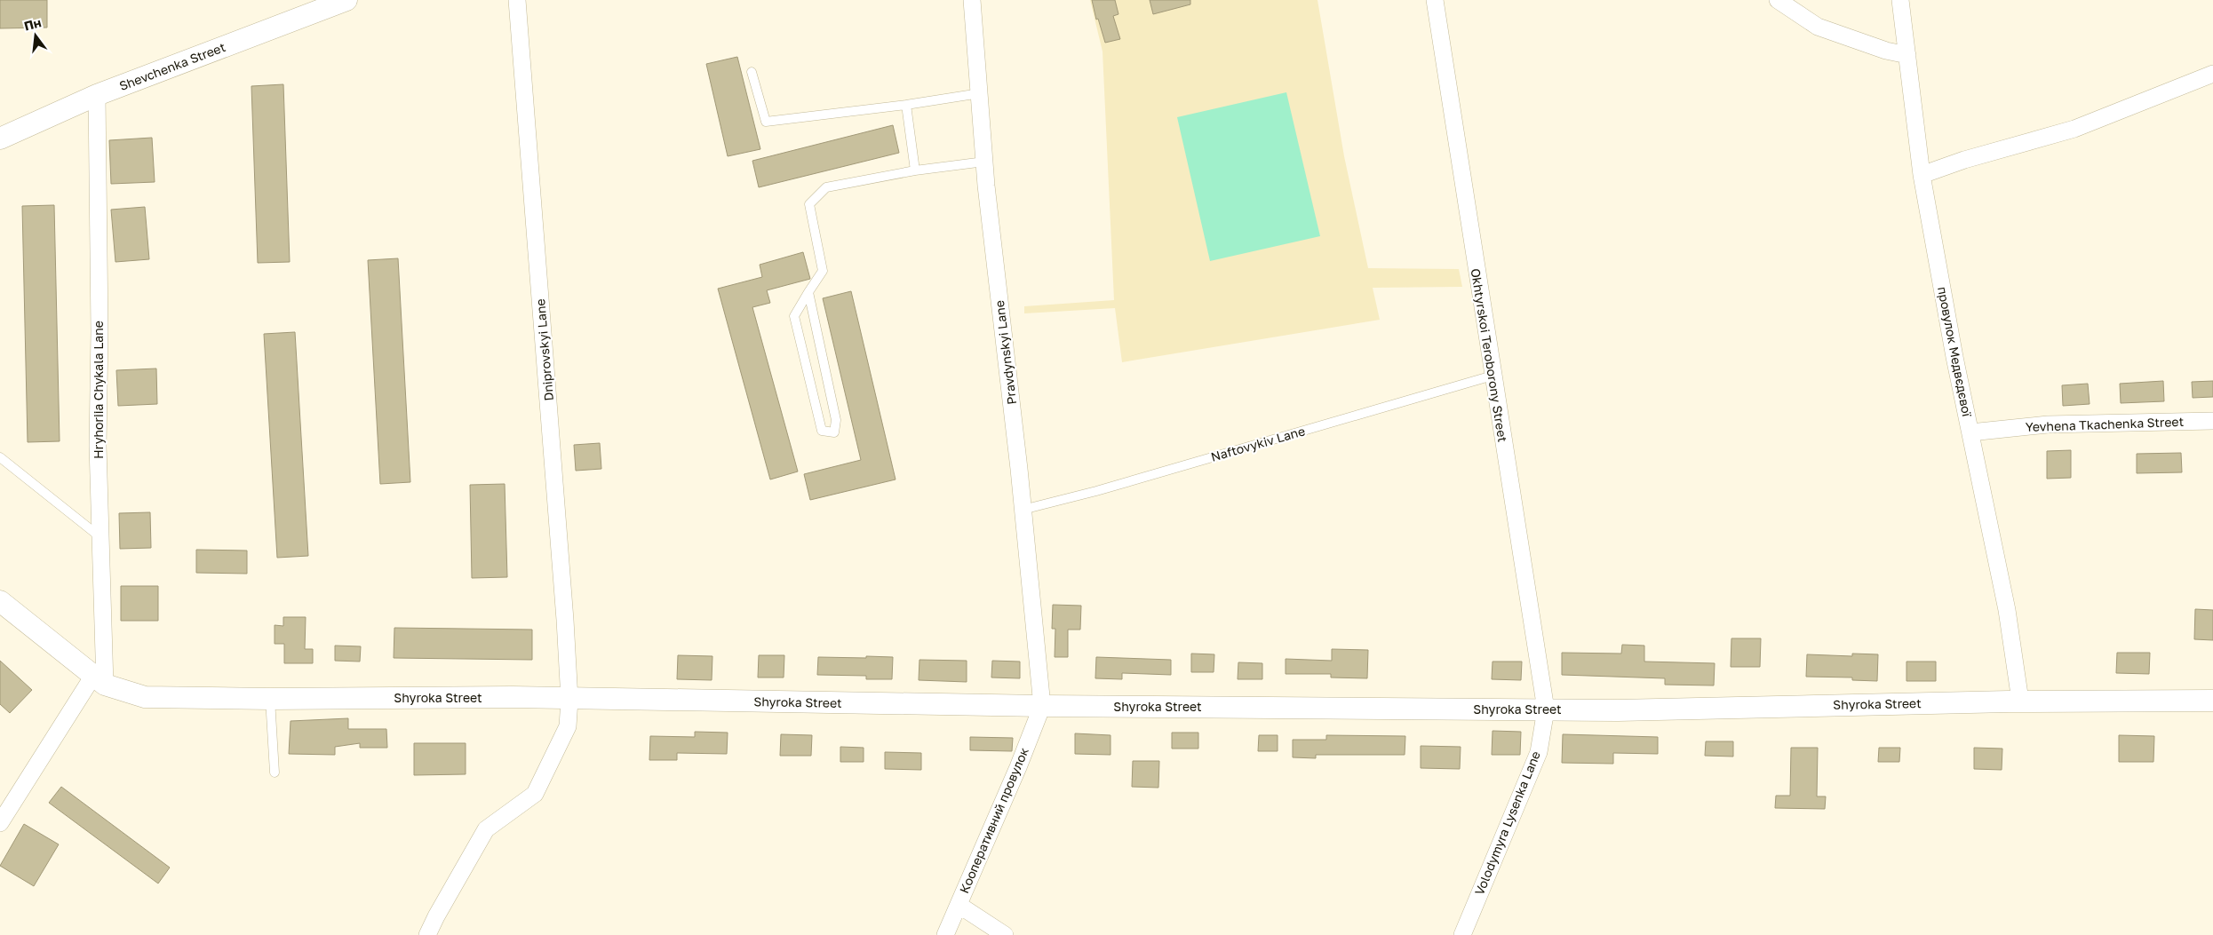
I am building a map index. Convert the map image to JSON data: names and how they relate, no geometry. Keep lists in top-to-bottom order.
{
  "streets": {
    "street": [
      "Shevchenka Street",
      "Dniprovskyi Lane",
      "провулок Медвєдєвої",
      "Pravdynskyi Lane",
      "Okhtyrskoi Teroborony Street",
      "Hryhoriia Chykala Lane",
      "Yevhena Tkachenka Street",
      "Shyroka Street",
      "Кооперативний провулок",
      "Volodymyra Lysenka Lane"
    ],
    "lane": ["Naftovykiv Lane"]
  },
  "crossings": [
    ["Shevchenka Street", "Hryhoriia Chykala Lane"],
    ["Dniprovskyi Lane", "Shyroka Street"],
    ["провулок Медвєдєвої", "Yevhena Tkachenka Street"],
    ["провулок Медвєдєвої", "Shyroka Street"],
    ["Pravdynskyi Lane", "Naftovykiv Lane"],
    ["Pravdynskyi Lane", "Shyroka Street"],
    ["Pravdynskyi Lane", "Кооперативний провулок"],
    ["Okhtyrskoi Teroborony Street", "Naftovykiv Lane"],
    ["Okhtyrskoi Teroborony Street", "Shyroka Street"],
    ["Okhtyrskoi Teroborony Street", "Volodymyra Lysenka Lane"],
    ["Hryhoriia Chykala Lane", "Shyroka Street"],
    ["Shyroka Street", "Кооперативний провулок"],
    ["Shyroka Street", "Volodymyra Lysenka Lane"]
  ],
  "north": "top"
}
